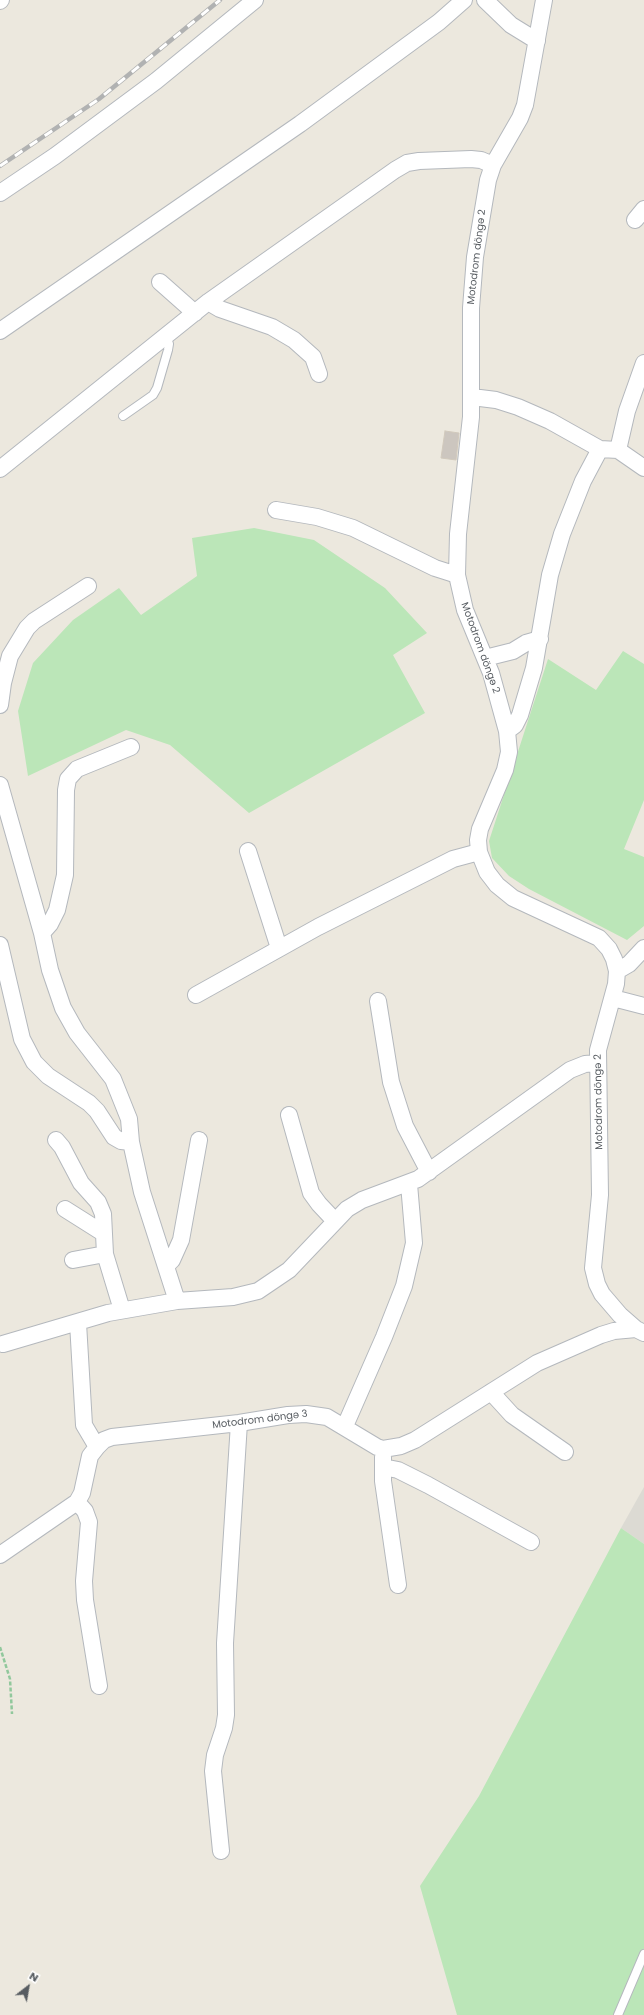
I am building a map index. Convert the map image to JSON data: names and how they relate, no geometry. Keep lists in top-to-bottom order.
{
  "streets": {
    "street": ["Motodrom döngə 2", "Motodrom döngə 3"]
  },
  "north": "top right"
}
